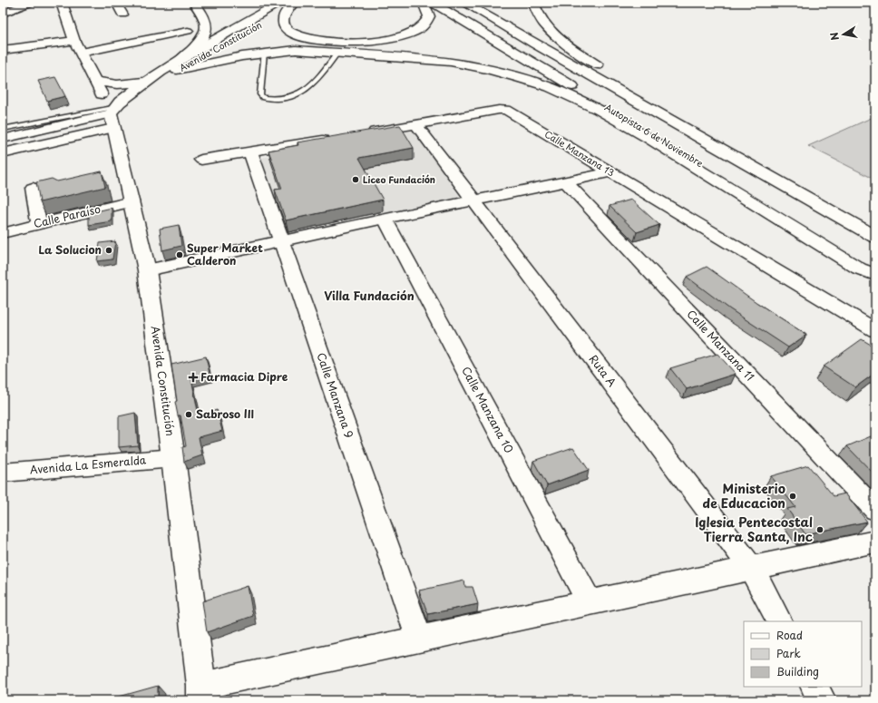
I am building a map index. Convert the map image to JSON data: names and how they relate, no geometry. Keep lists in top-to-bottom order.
{
  "streets": {
    "main road": ["Avenida Constitución", "Autopista 6 de Noviembre"],
    "street": [
      "Calle Manzana 13",
      "Calle Paraíso",
      "Calle Manzana 11",
      "Ruta A",
      "Calle Manzana 9",
      "Calle Manzana 10",
      "Avenida La Esmeralda"
    ]
  },
  "crossings": [
    ["Avenida Constitución", "Calle Paraíso"],
    ["Avenida Constitución", "Avenida La Esmeralda"],
    ["Calle Manzana 13", "Ruta A"]
  ],
  "districts": ["Villa Fundación"],
  "places": {
    "other": [
      "Liceo Fundación",
      "La Solucion",
      "Super Market Calderon",
      "Sabroso III",
      "Ministerio de Educacion",
      "Iglesia Pentecostal Tierra Santa, Inc"
    ],
    "health": ["Farmacia Dipre"]
  },
  "legend": ["Road", "Park", "Building"],
  "north": "left"
}
